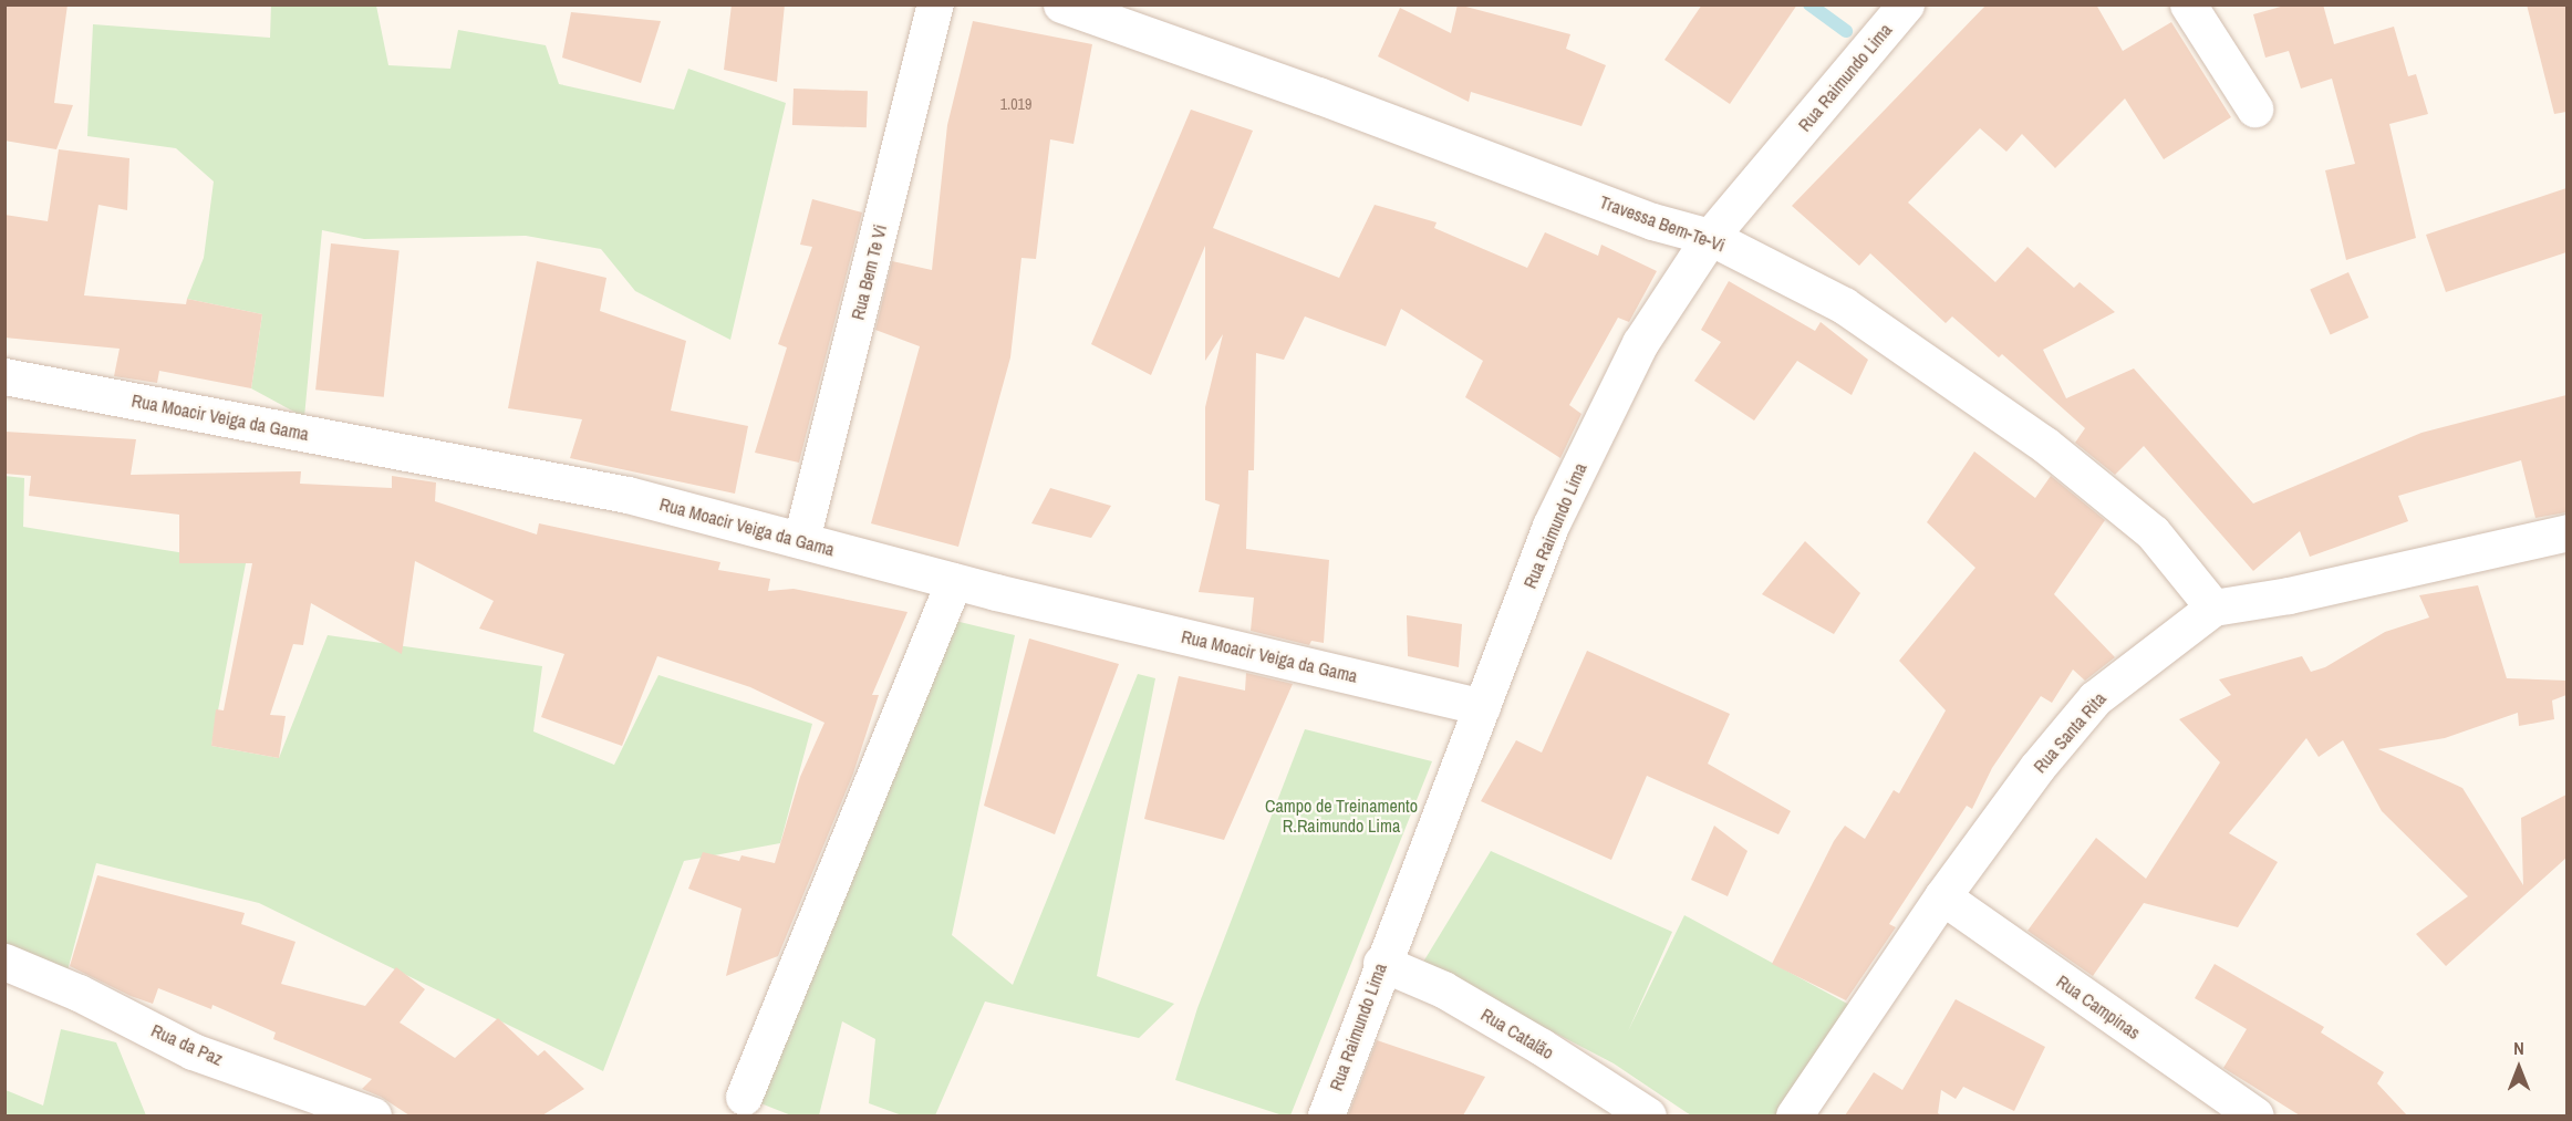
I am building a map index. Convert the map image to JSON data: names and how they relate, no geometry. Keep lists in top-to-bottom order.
{
  "streets": {
    "street": [
      "Rua Raimundo Lima",
      "Travessa Bem-Te-Vi",
      "Rua Bem Te Vi",
      "Rua Moacir Veiga da Gama",
      "Rua Santa Rita",
      "Rua Campinas",
      "Rua Catalão",
      "Rua da Paz"
    ]
  },
  "crossings": [
    ["Rua Raimundo Lima", "Travessa Bem-Te-Vi"],
    ["Rua Raimundo Lima", "Rua Moacir Veiga da Gama"],
    ["Rua Raimundo Lima", "Rua Catalão"],
    ["Travessa Bem-Te-Vi", "Rua Santa Rita"],
    ["Rua Bem Te Vi", "Rua Moacir Veiga da Gama"],
    ["Rua Santa Rita", "Rua Campinas"]
  ],
  "parks": ["Campo de Treinamento R.Raimundo Lima"],
  "house_numbers": ["1.019"],
  "north": "top"
}
